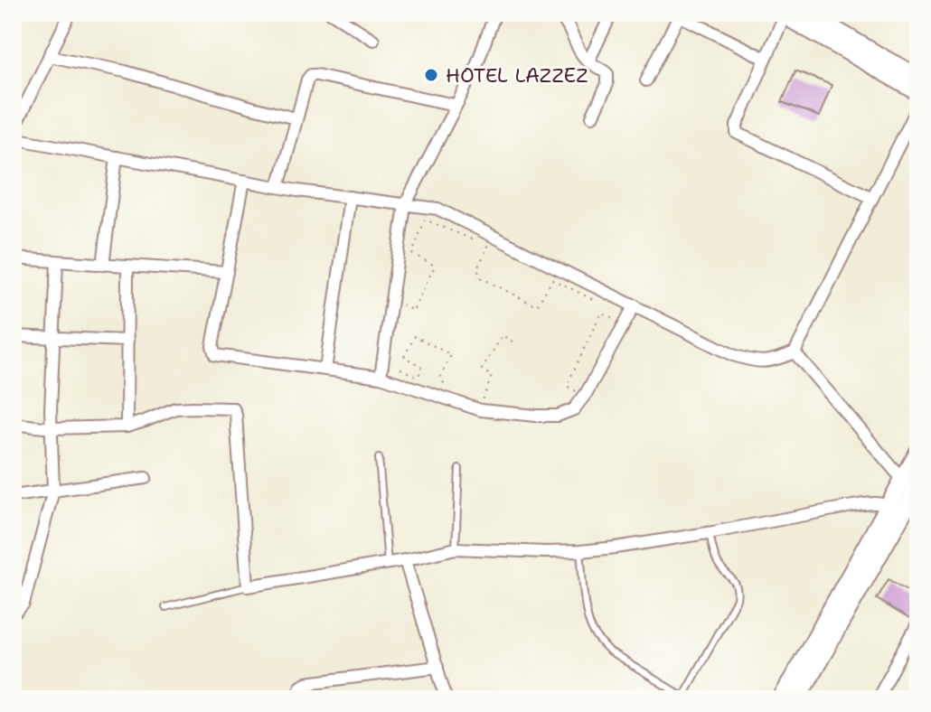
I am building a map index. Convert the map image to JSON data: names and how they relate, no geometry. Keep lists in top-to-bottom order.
{
  "places": ["HOTEL LAZZEZ"]
}
